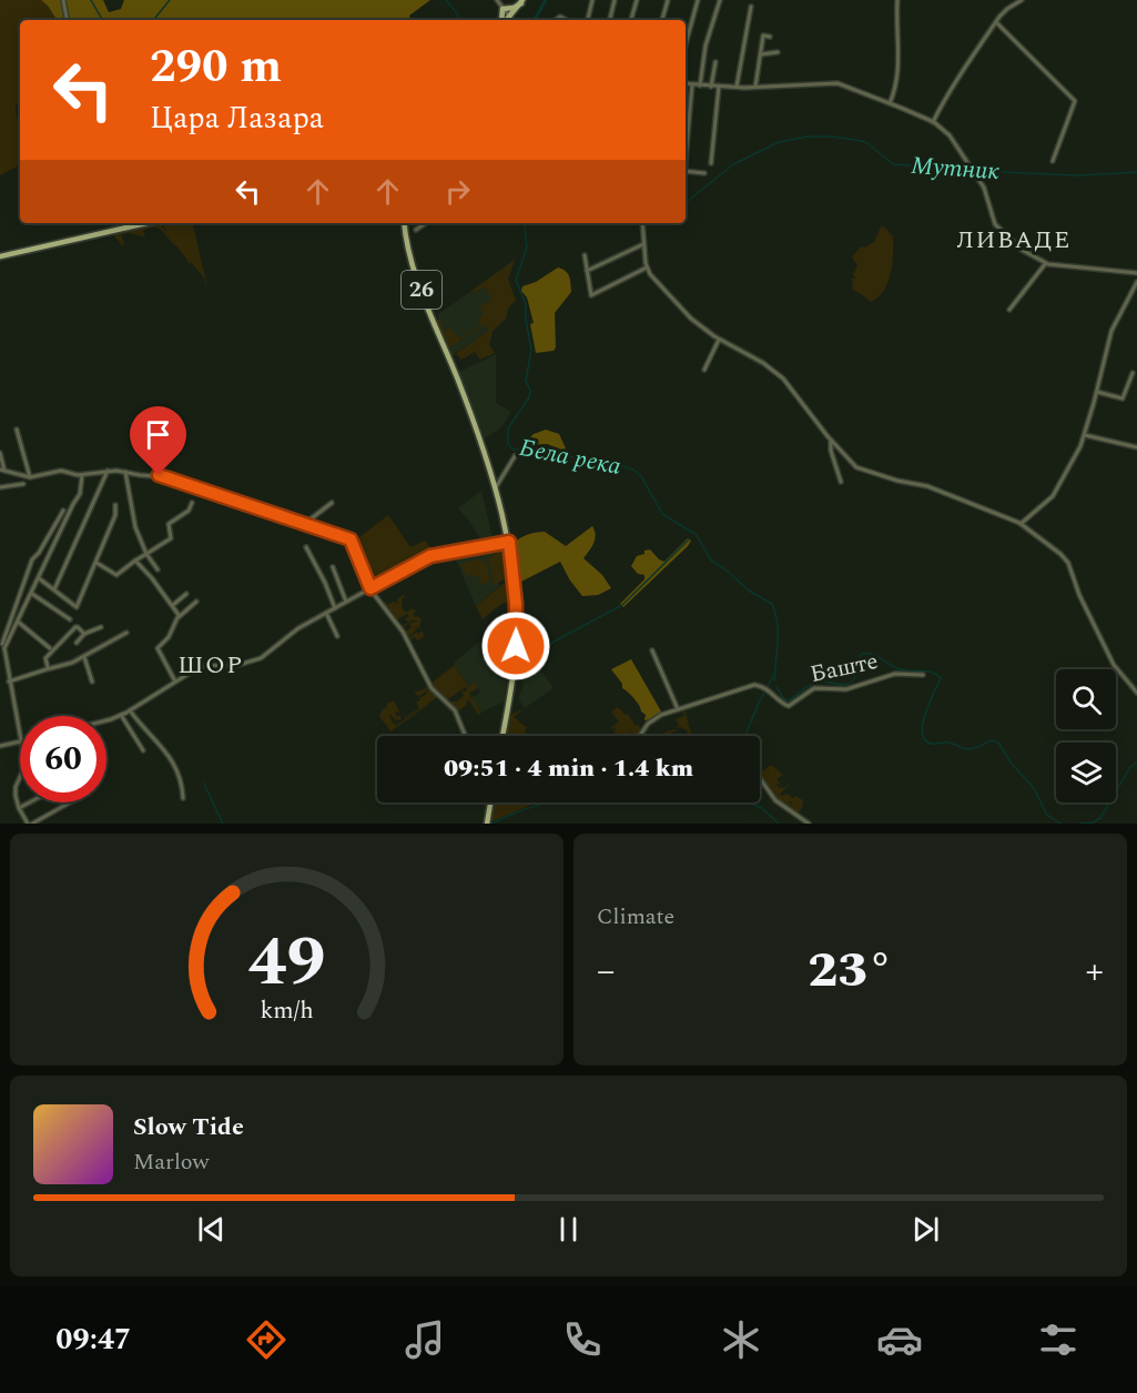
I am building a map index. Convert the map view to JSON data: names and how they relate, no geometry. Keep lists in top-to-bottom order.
{
  "streets": {
    "main road": ["26"],
    "street": ["Баште"]
  },
  "districts": ["ЛИВАДЕ", "ШОР"],
  "water": ["Мутник", "Бела река"],
  "page": {
    "turn": ["290 m", "Цара Лазара"],
    "limit": "60",
    "trip": "09:51 · 4 min · 1.4 km",
    "tile": "Climate",
    "heat": ["−", "23°", "+"],
    "song": ["Slow Tide", "Marlow"],
    "tabs": "09:47",
    "gauge": ["49", "km/h"]
  }
}
